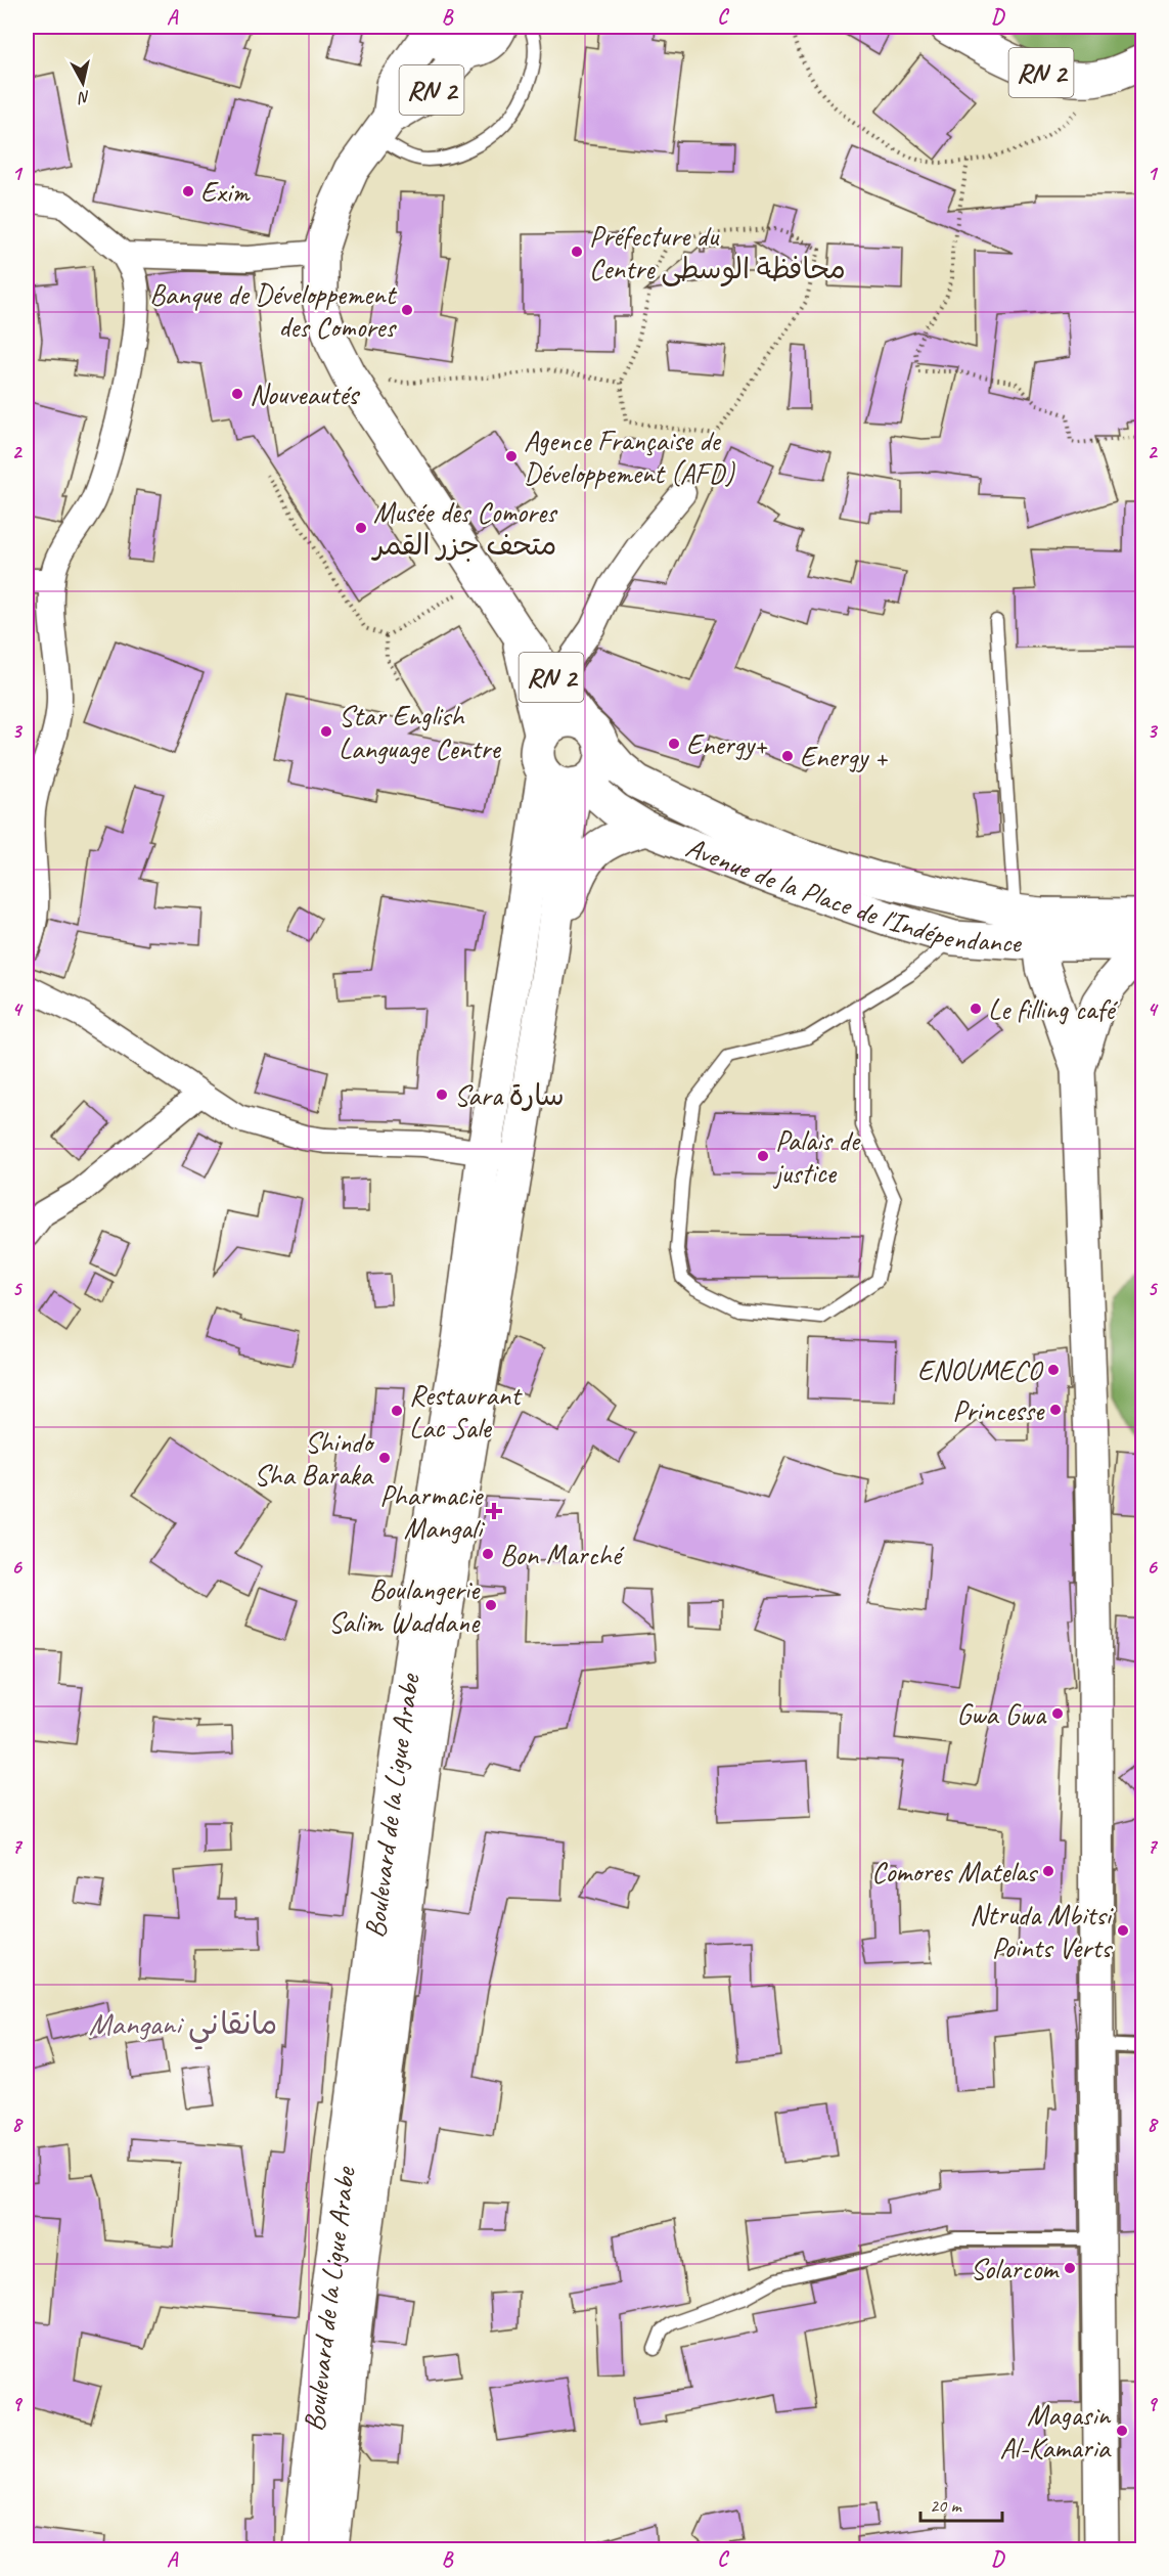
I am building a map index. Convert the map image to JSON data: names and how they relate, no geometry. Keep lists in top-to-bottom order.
{
  "streets": {
    "main road": ["RN 2", "Avenue de la Place de l'Indépendance", "Boulevard de la Ligue Arabe"]
  },
  "crossings": [
    ["RN 2", "Avenue de la Place de l'Indépendance"],
    ["RN 2", "Boulevard de la Ligue Arabe"],
    ["Avenue de la Place de l'Indépendance", "Boulevard de la Ligue Arabe"]
  ],
  "districts": ["Mangani مانقاني"],
  "places": {
    "other": [
      "Exim",
      "Préfecture du Centre محافظة الوسطى",
      "Banque de Développement des Comores",
      "Nouveautés",
      "Agence Française de Développement (AFD)",
      "Musée des Comores متحف جزر القمر",
      "Star English Language Centre",
      "Energy+",
      "Energy +",
      "Le filling café",
      "Sara سارة",
      "Palais de justice",
      "ENOUMECO",
      "Princesse",
      "Restaurant Lac Sale",
      "Shindo Sha Baraka",
      "Bon Marché",
      "Boulangerie Salim Waddane",
      "Gwa Gwa",
      "Comores Matelas",
      "Ntruda Mbitsi Points Verts",
      "Solarcom",
      "Magasin Al-Kamaria"
    ],
    "health": ["Pharmacie Mangali"]
  },
  "scale_bar": "20 m",
  "north": "bottom",
  "grid": {
    "columns": [
      "A",
      "B",
      "C",
      "D"
    ],
    "rows": [
      "1",
      "2",
      "3",
      "4",
      "5",
      "6",
      "7",
      "8",
      "9"
    ]
  }
}
